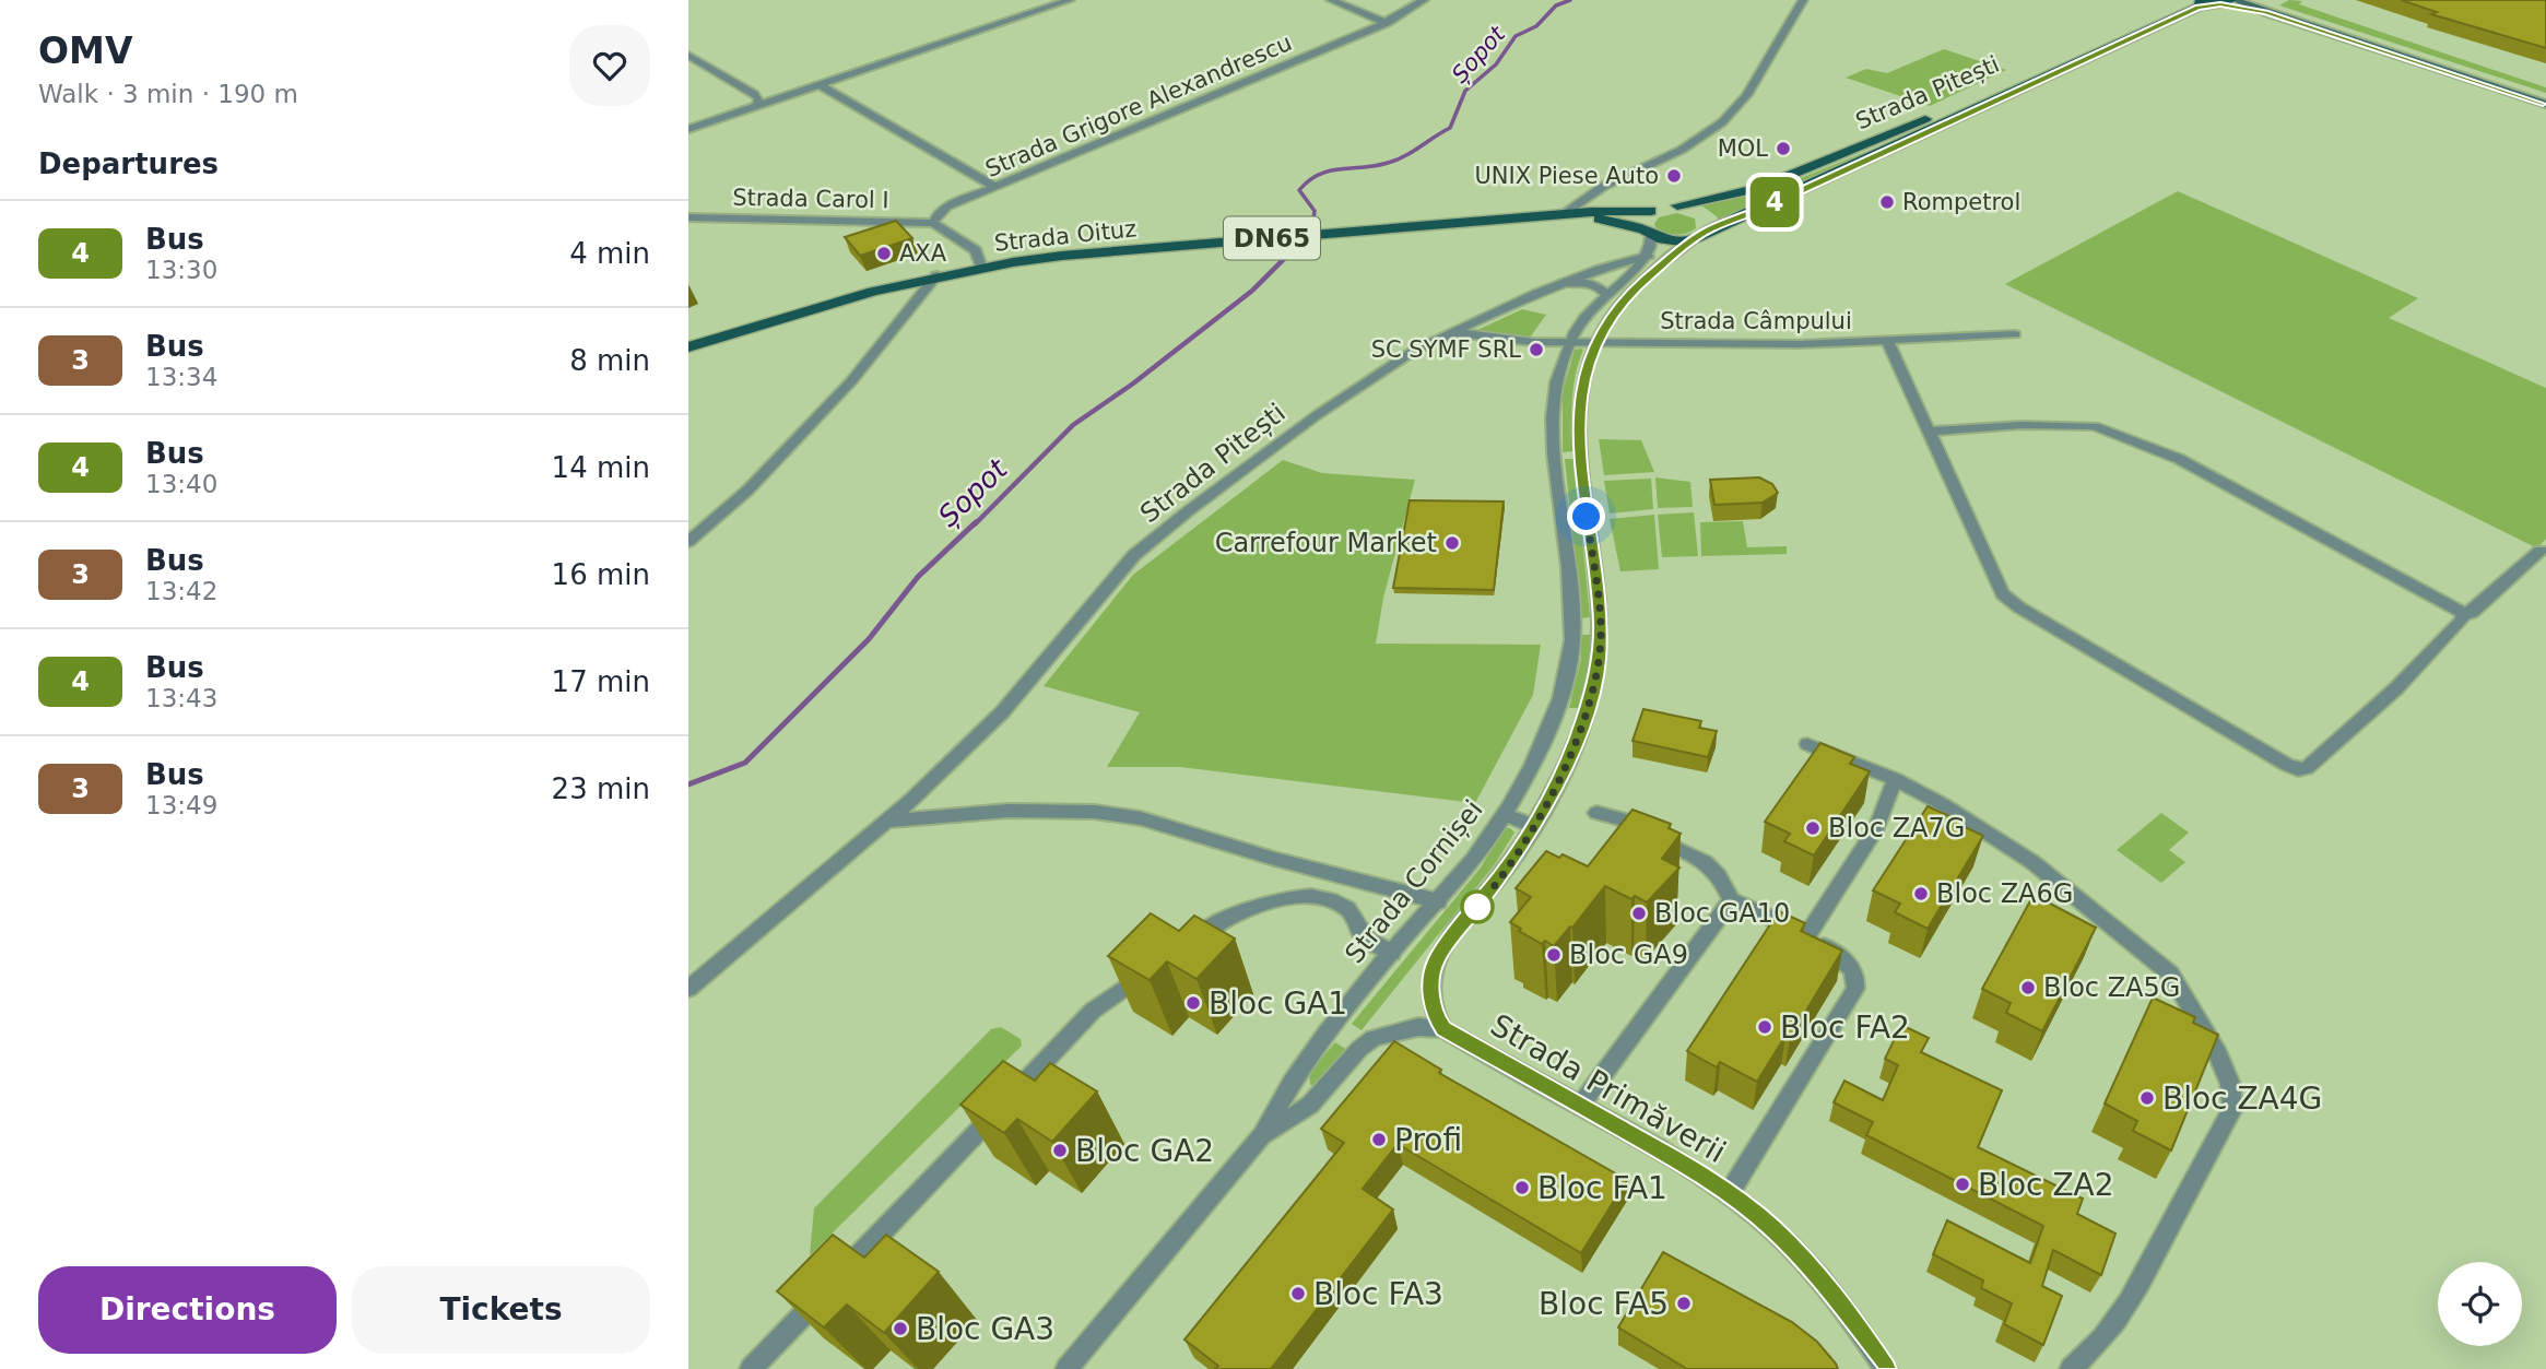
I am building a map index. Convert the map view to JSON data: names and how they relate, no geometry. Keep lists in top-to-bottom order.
{
  "streets": {
    "main road": ["Strada Pitești", "Strada Oituz", "DN65"],
    "street": [
      "Strada Grigore Alexandrescu",
      "Strada Carol I",
      "Strada Câmpului",
      "Strada Cornișei",
      "Strada Primăverii"
    ]
  },
  "crossings": [
    ["Strada Pitești", "Strada Oituz"],
    ["Strada Pitești", "Strada Câmpului"],
    ["Strada Pitești", "Strada Cornișei"],
    ["Strada Grigore Alexandrescu", "Strada Carol I"],
    ["Strada Oituz", "DN65"],
    ["Strada Câmpului", "Strada Cornișei"]
  ],
  "water": ["Șopot"],
  "places": [
    "MOL",
    "UNIX Piese Auto",
    "Rompetrol",
    "AXA",
    "SC SYMF SRL",
    "Carrefour Market",
    "Bloc ZA7G",
    "Bloc ZA6G",
    "Bloc GA10",
    "Bloc GA9",
    "Bloc ZA5G",
    "Bloc GA1",
    "Bloc FA2",
    "Bloc ZA4G",
    "Profi",
    "Bloc GA2",
    "Bloc ZA2",
    "Bloc FA1",
    "Bloc FA3",
    "Bloc FA5",
    "Bloc GA3"
  ],
  "lines": ["bus line 4"],
  "page": {
    "heading": [
      ["OMV", "Walk · 3 min · 190 m"],
      "Departures"
    ],
    "on_map": "4",
    "list": [
      {
        "mark": "4",
        "name": "Bus",
        "note": "13:30",
        "value": "4 min"
      },
      {
        "mark": "3",
        "name": "Bus",
        "note": "13:34",
        "value": "8 min"
      },
      {
        "mark": "4",
        "name": "Bus",
        "note": "13:40",
        "value": "14 min"
      },
      {
        "mark": "3",
        "name": "Bus",
        "note": "13:42",
        "value": "16 min"
      },
      {
        "mark": "4",
        "name": "Bus",
        "note": "13:43",
        "value": "17 min"
      },
      {
        "mark": "3",
        "name": "Bus",
        "note": "13:49",
        "value": "23 min"
      }
    ],
    "buttons": ["Directions", "Tickets"]
  }
}
